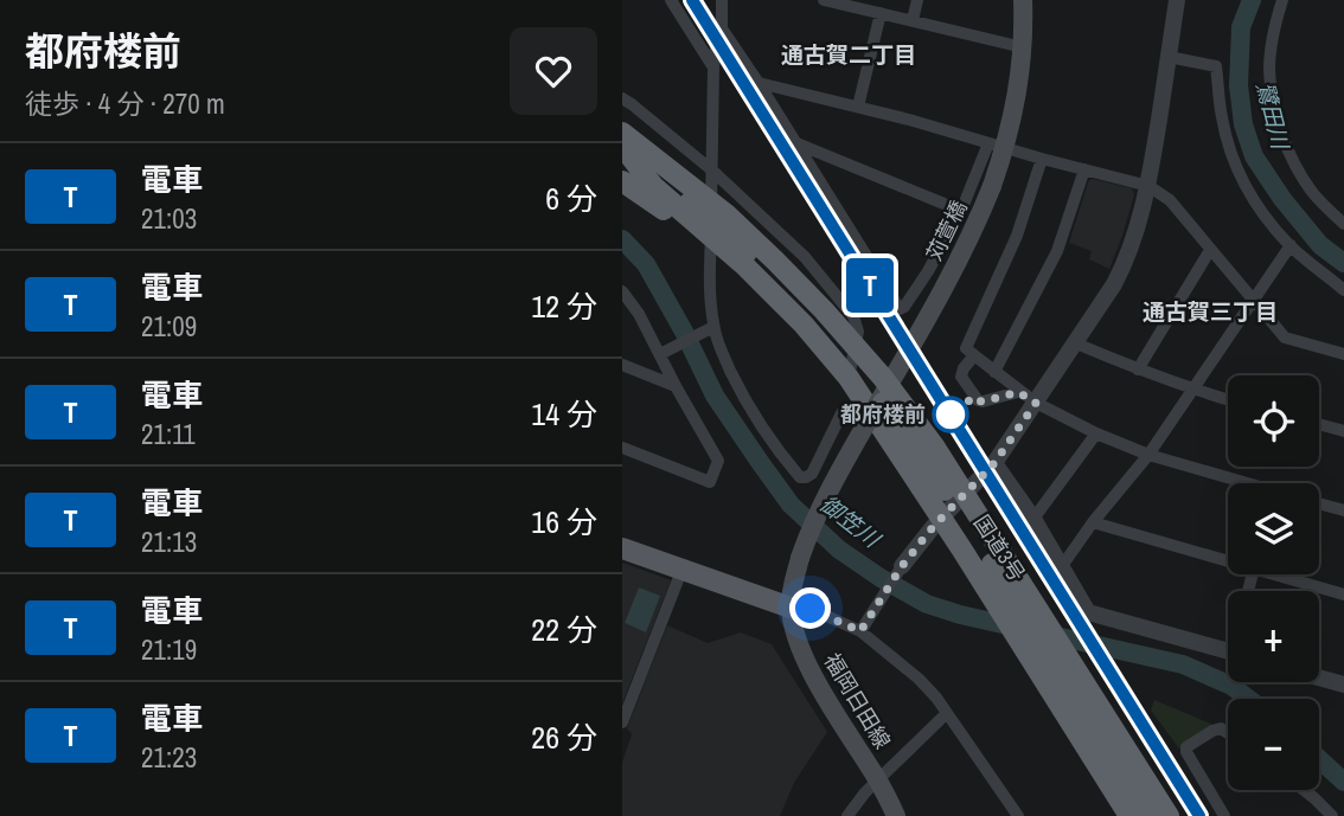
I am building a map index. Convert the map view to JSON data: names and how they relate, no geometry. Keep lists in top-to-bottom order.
{
  "streets": {
    "highway": ["国道3号"],
    "main road": ["苅萱橋", "福岡日田線"]
  },
  "crossings": [
    ["苅萱橋", "福岡日田線"]
  ],
  "districts": ["通古賀二丁目", "通古賀三丁目"],
  "water": ["鷺田川", "御笠川"],
  "places": ["都府楼前"],
  "page": {
    "heading": ["都府楼前", "徒歩 · 4 分 · 270 m"],
    "on_map": "T",
    "list": [
      {
        "mark": "T",
        "name": "電車",
        "note": "21:03",
        "value": "6 分"
      },
      {
        "mark": "T",
        "name": "電車",
        "note": "21:09",
        "value": "12 分"
      },
      {
        "mark": "T",
        "name": "電車",
        "note": "21:11",
        "value": "14 分"
      },
      {
        "mark": "T",
        "name": "電車",
        "note": "21:13",
        "value": "16 分"
      },
      {
        "mark": "T",
        "name": "電車",
        "note": "21:19",
        "value": "22 分"
      },
      {
        "mark": "T",
        "name": "電車",
        "note": "21:23",
        "value": "26 分"
      }
    ],
    "map_buttons": ["+", "−"]
  }
}
